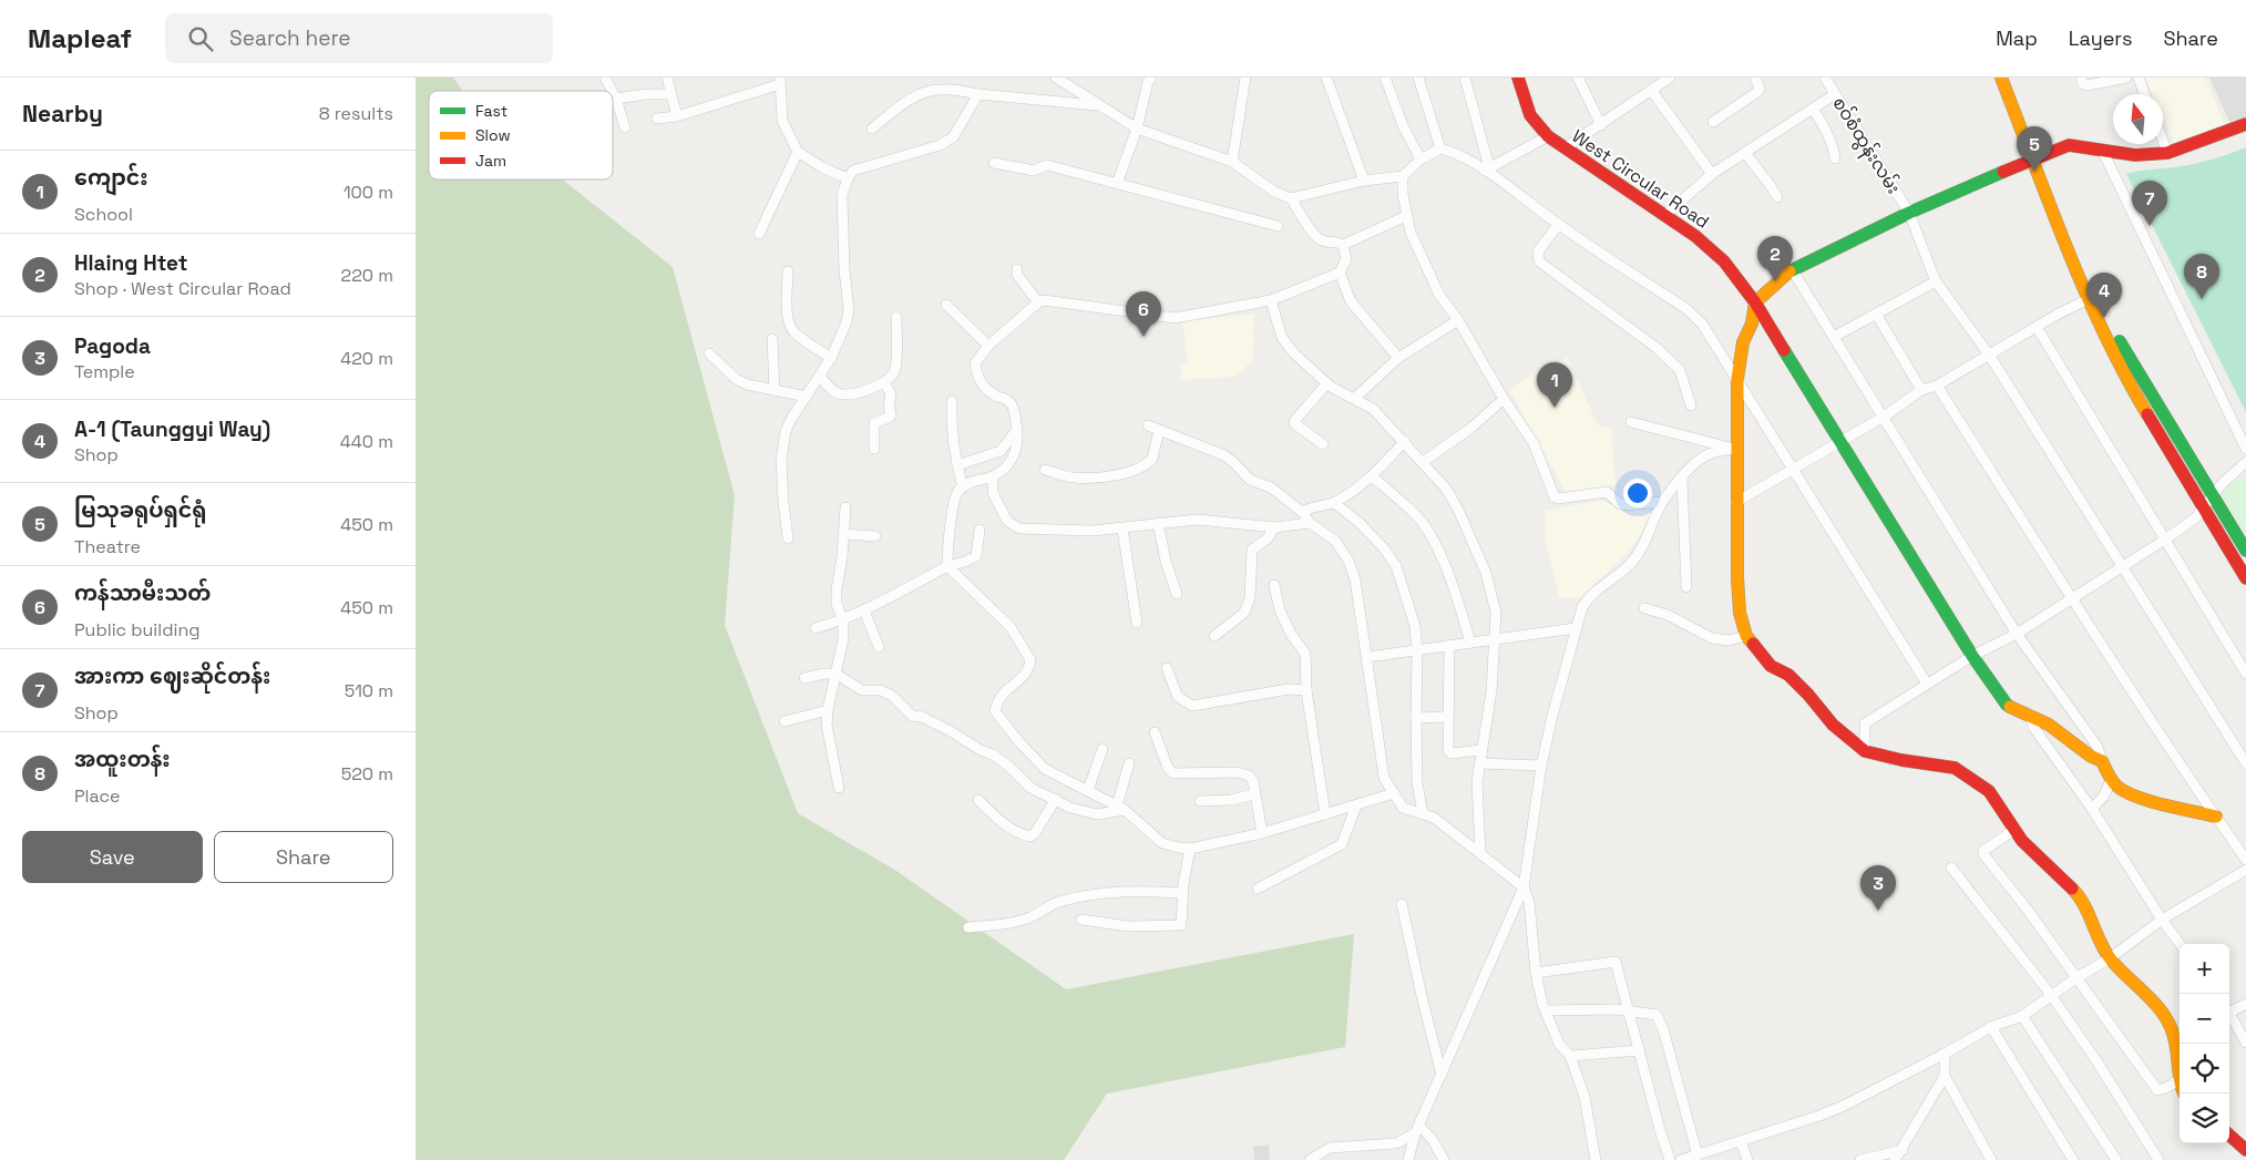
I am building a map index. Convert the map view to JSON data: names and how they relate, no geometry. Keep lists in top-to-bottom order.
{
  "streets": {
    "main road": ["West Circular Road"],
    "street": ["စဝ်စံထွန်းလမ်း"]
  },
  "legend": ["Fast", "Slow", "Jam"],
  "north": "top",
  "page": {
    "header": "Mapleaf",
    "search": "Search here",
    "nav": ["Map", "Layers", "Share"],
    "heading": ["Nearby", "8 results"],
    "pins": [
      "5",
      "7",
      "2",
      "8",
      "4",
      "6",
      "1",
      "3"
    ],
    "list": [
      {
        "mark": "1",
        "name": "ကျောင်း",
        "note": "School",
        "value": "100 m"
      },
      {
        "mark": "2",
        "name": "Hlaing Htet",
        "note": "Shop · West Circular Road",
        "value": "220 m"
      },
      {
        "mark": "3",
        "name": "Pagoda",
        "note": "Temple",
        "value": "420 m"
      },
      {
        "mark": "4",
        "name": "A-1 (Taunggyi Way)",
        "note": "Shop",
        "value": "440 m"
      },
      {
        "mark": "5",
        "name": "မြသုခရုပ်ရှင်ရုံ",
        "note": "Theatre",
        "value": "450 m"
      },
      {
        "mark": "6",
        "name": "ကန်သာမီးသတ်",
        "note": "Public building",
        "value": "450 m"
      },
      {
        "mark": "7",
        "name": "အားကာ ဈေးဆိုင်တန်း",
        "note": "Shop",
        "value": "510 m"
      },
      {
        "mark": "8",
        "name": "အထူးတန်း",
        "note": "Place",
        "value": "520 m"
      }
    ],
    "buttons": ["Save", "Share"],
    "map_buttons": ["+", "−"]
  }
}
